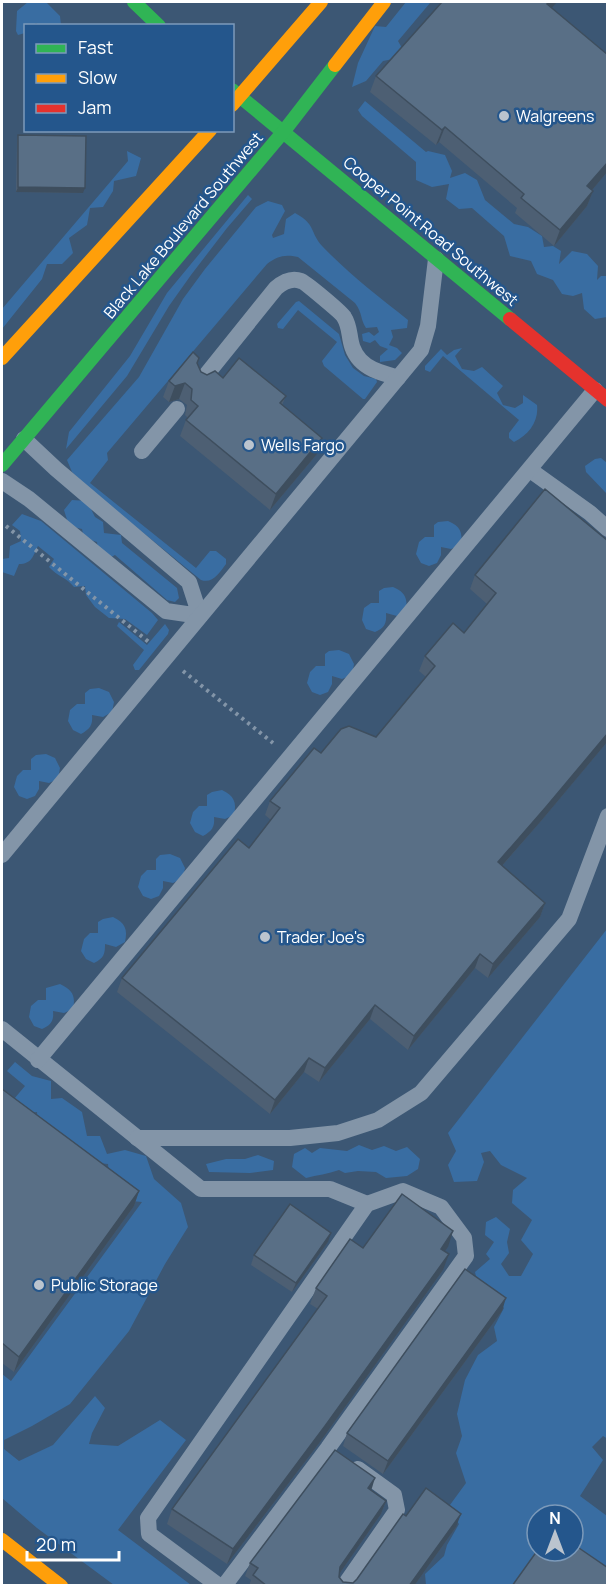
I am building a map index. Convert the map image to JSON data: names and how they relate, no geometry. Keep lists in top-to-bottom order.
{
  "streets": {
    "main road": ["Black Lake Boulevard Southwest", "Cooper Point Road Southwest"]
  },
  "crossings": [
    ["Black Lake Boulevard Southwest", "Cooper Point Road Southwest"]
  ],
  "places": [
    "Walgreens",
    "Wells Fargo",
    "Trader Joe's",
    "Public Storage"
  ],
  "legend": ["Fast", "Slow", "Jam"],
  "scale_bar": "20 m",
  "north": "top"
}
